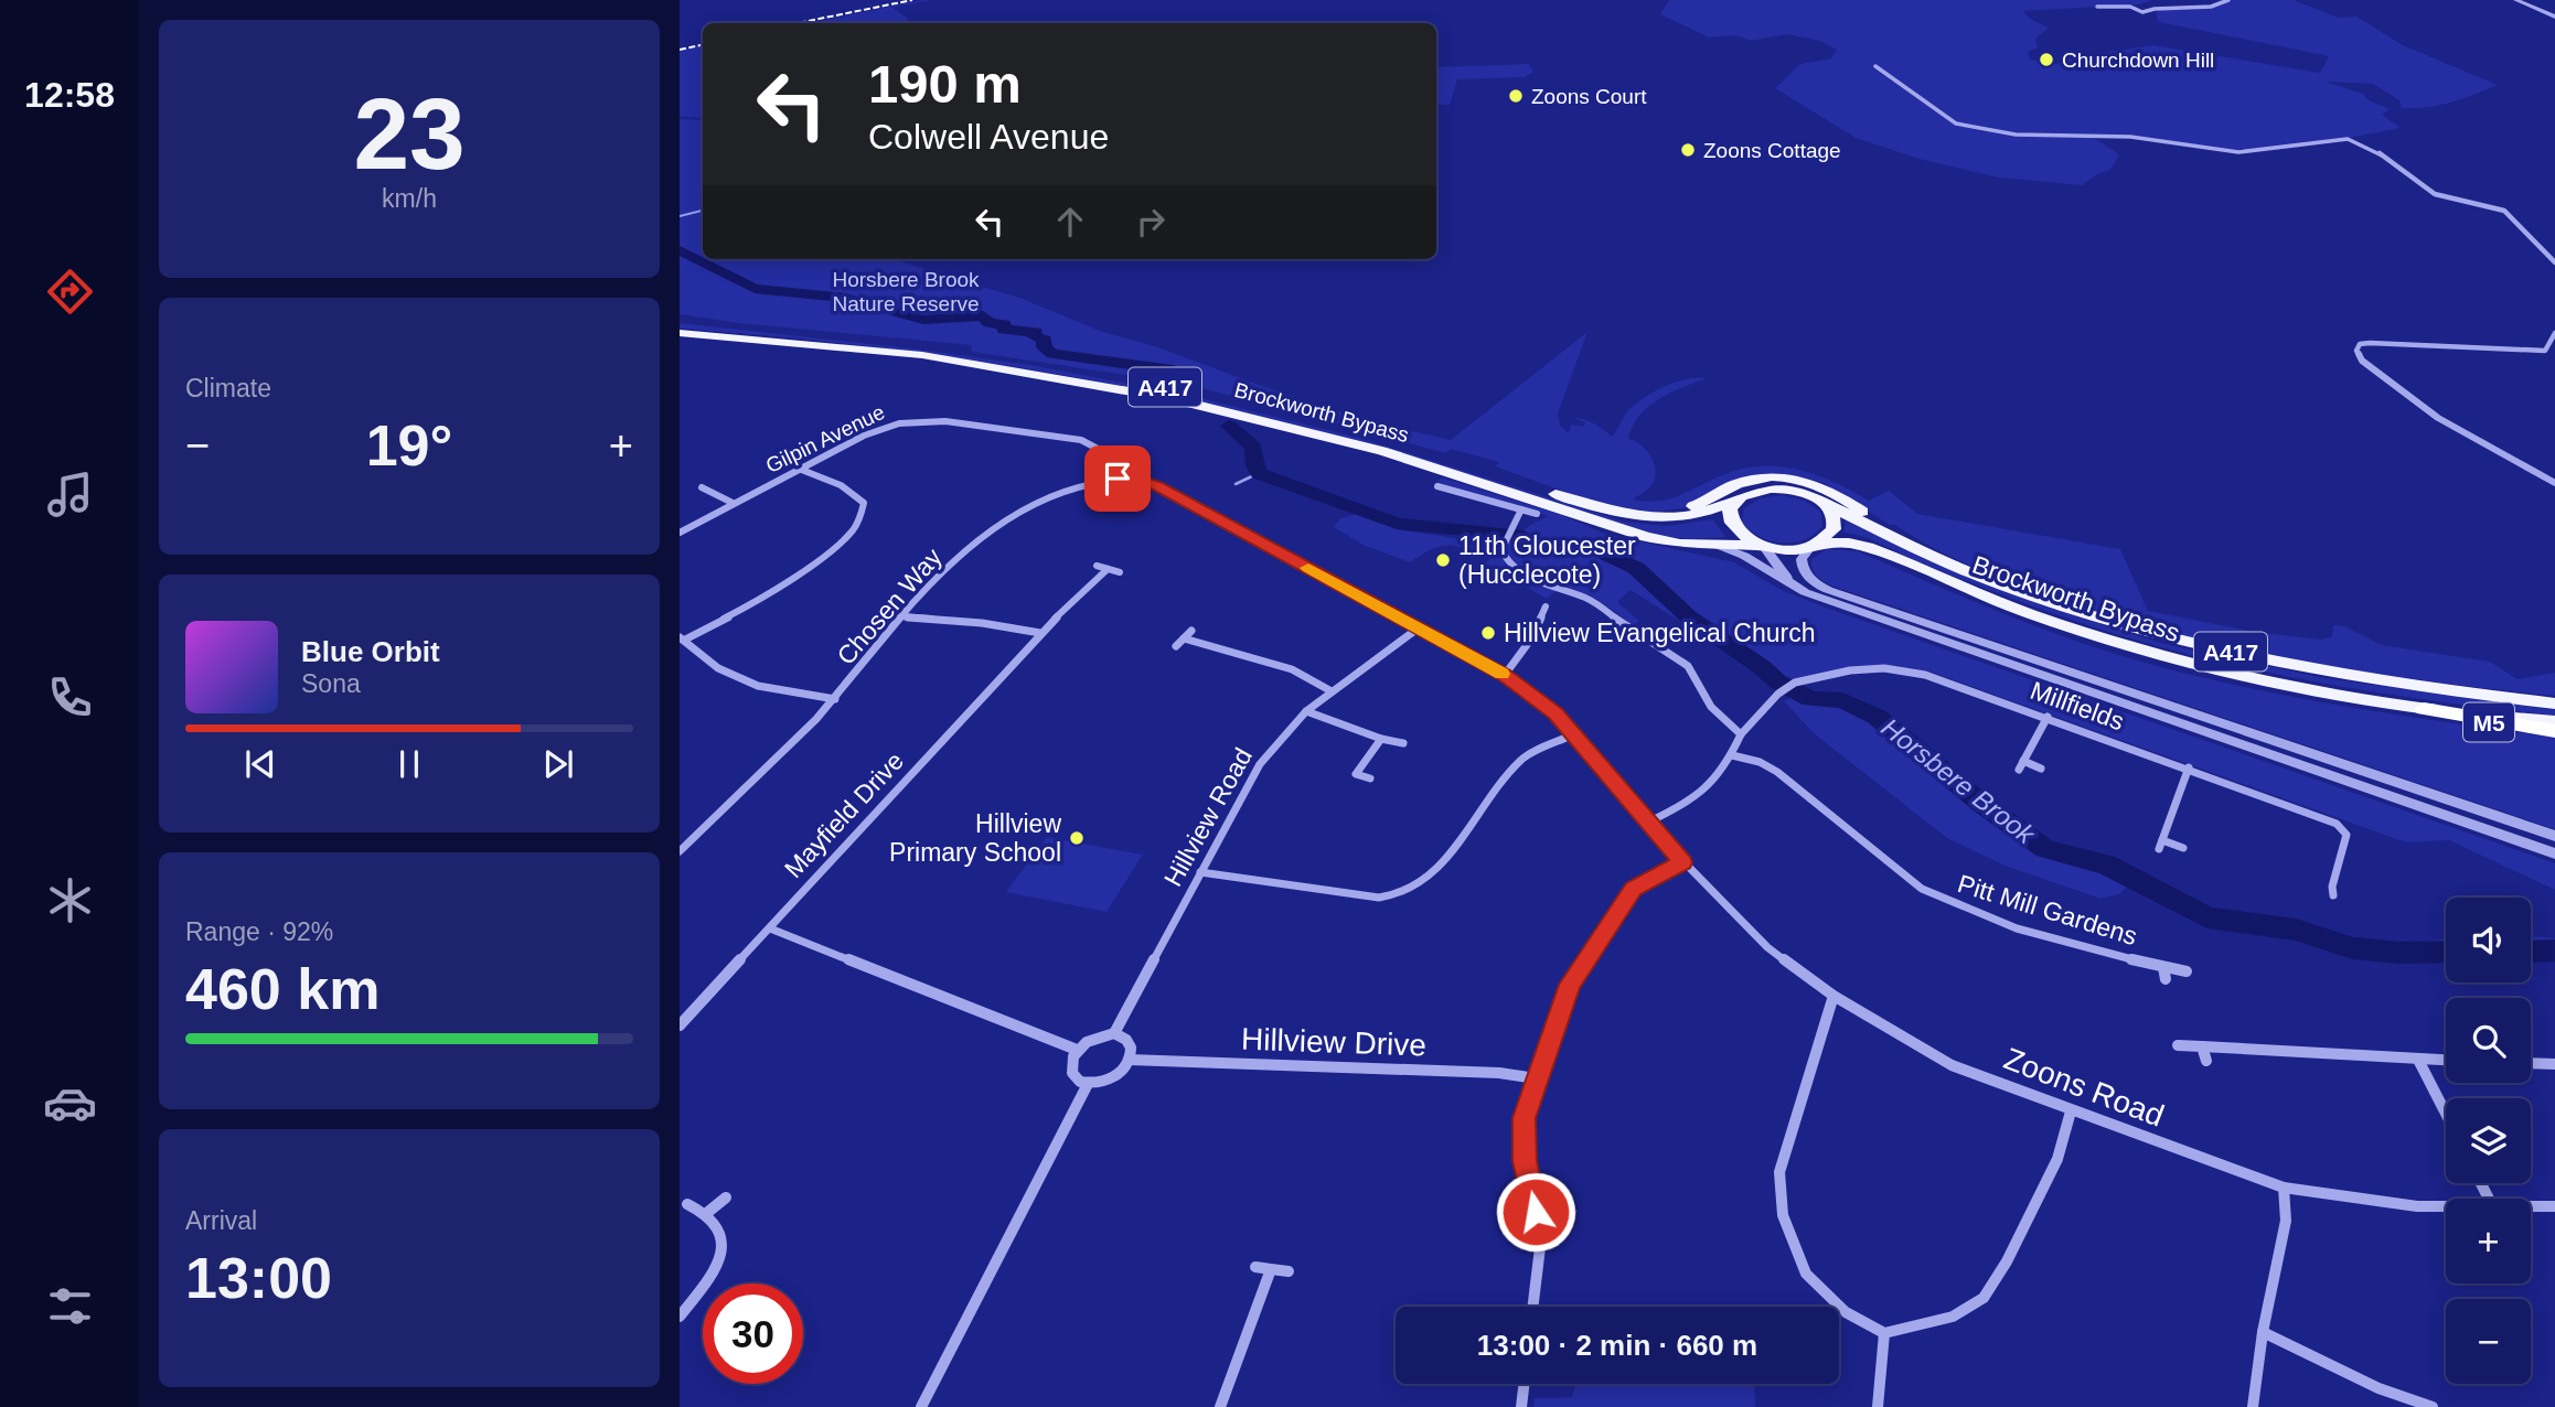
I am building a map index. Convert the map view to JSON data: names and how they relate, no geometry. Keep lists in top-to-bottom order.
{
  "streets": {
    "highway": ["A417", "Brockworth Bypass", "M5"],
    "street": [
      "Gilpin Avenue",
      "Chosen Way",
      "Millfields",
      "Mayfield Drive",
      "Hillview Road",
      "Pitt Mill Gardens",
      "Hillview Drive",
      "Zoons Road"
    ]
  },
  "crossings": [
    ["A417", "Brockworth Bypass"],
    ["Brockworth Bypass", "M5"],
    ["Gilpin Avenue", "Chosen Way"],
    ["Chosen Way", "Hillview Road"],
    ["Chosen Way", "Zoons Road"],
    ["Millfields", "Pitt Mill Gardens"],
    ["Millfields", "Zoons Road"],
    ["Hillview Road", "Hillview Drive"]
  ],
  "water": ["Horsbere Brook"],
  "parks": ["Horsbere Brook Nature Reserve"],
  "places": [
    "Churchdown Hill",
    "Zoons Court",
    "Zoons Cottage",
    "11th Gloucester (Hucclecote)",
    "Hillview Evangelical Church",
    "Hillview Primary School"
  ],
  "page": {
    "tabs": "12:58",
    "tile": [
      ["23", "km/h"],
      "Climate",
      ["Range · 92%", "460 km"],
      ["Arrival", "13:00"]
    ],
    "turn": ["190 m", "Colwell Avenue"],
    "heat": ["−", "19°", "+"],
    "song": ["Blue Orbit", "Sona"],
    "map_buttons": ["+", "−"],
    "limit": "30",
    "trip": "13:00 · 2 min · 660 m"
  }
}
